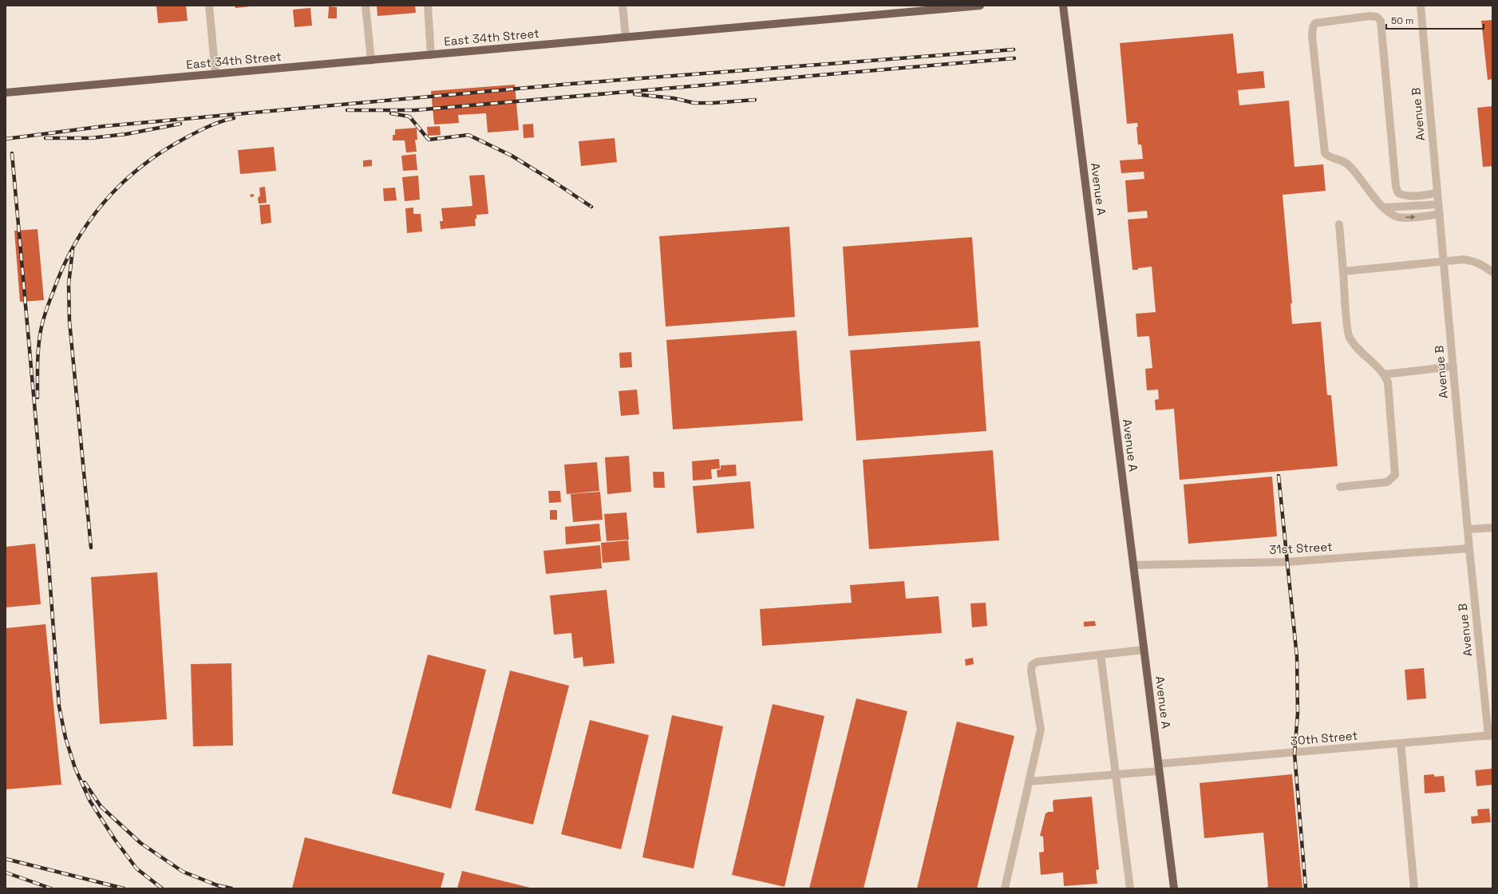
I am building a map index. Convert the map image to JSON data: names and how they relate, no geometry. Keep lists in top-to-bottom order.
{
  "streets": {
    "main road": ["East 34th Street", "Avenue A"],
    "street": ["Avenue B", "31st Street", "30th Street"]
  },
  "crossings": [
    ["Avenue B", "31st Street"],
    ["Avenue B", "30th Street"],
    ["Avenue A", "31st Street"],
    ["Avenue A", "30th Street"]
  ],
  "scale_bar": "50 m"
}
